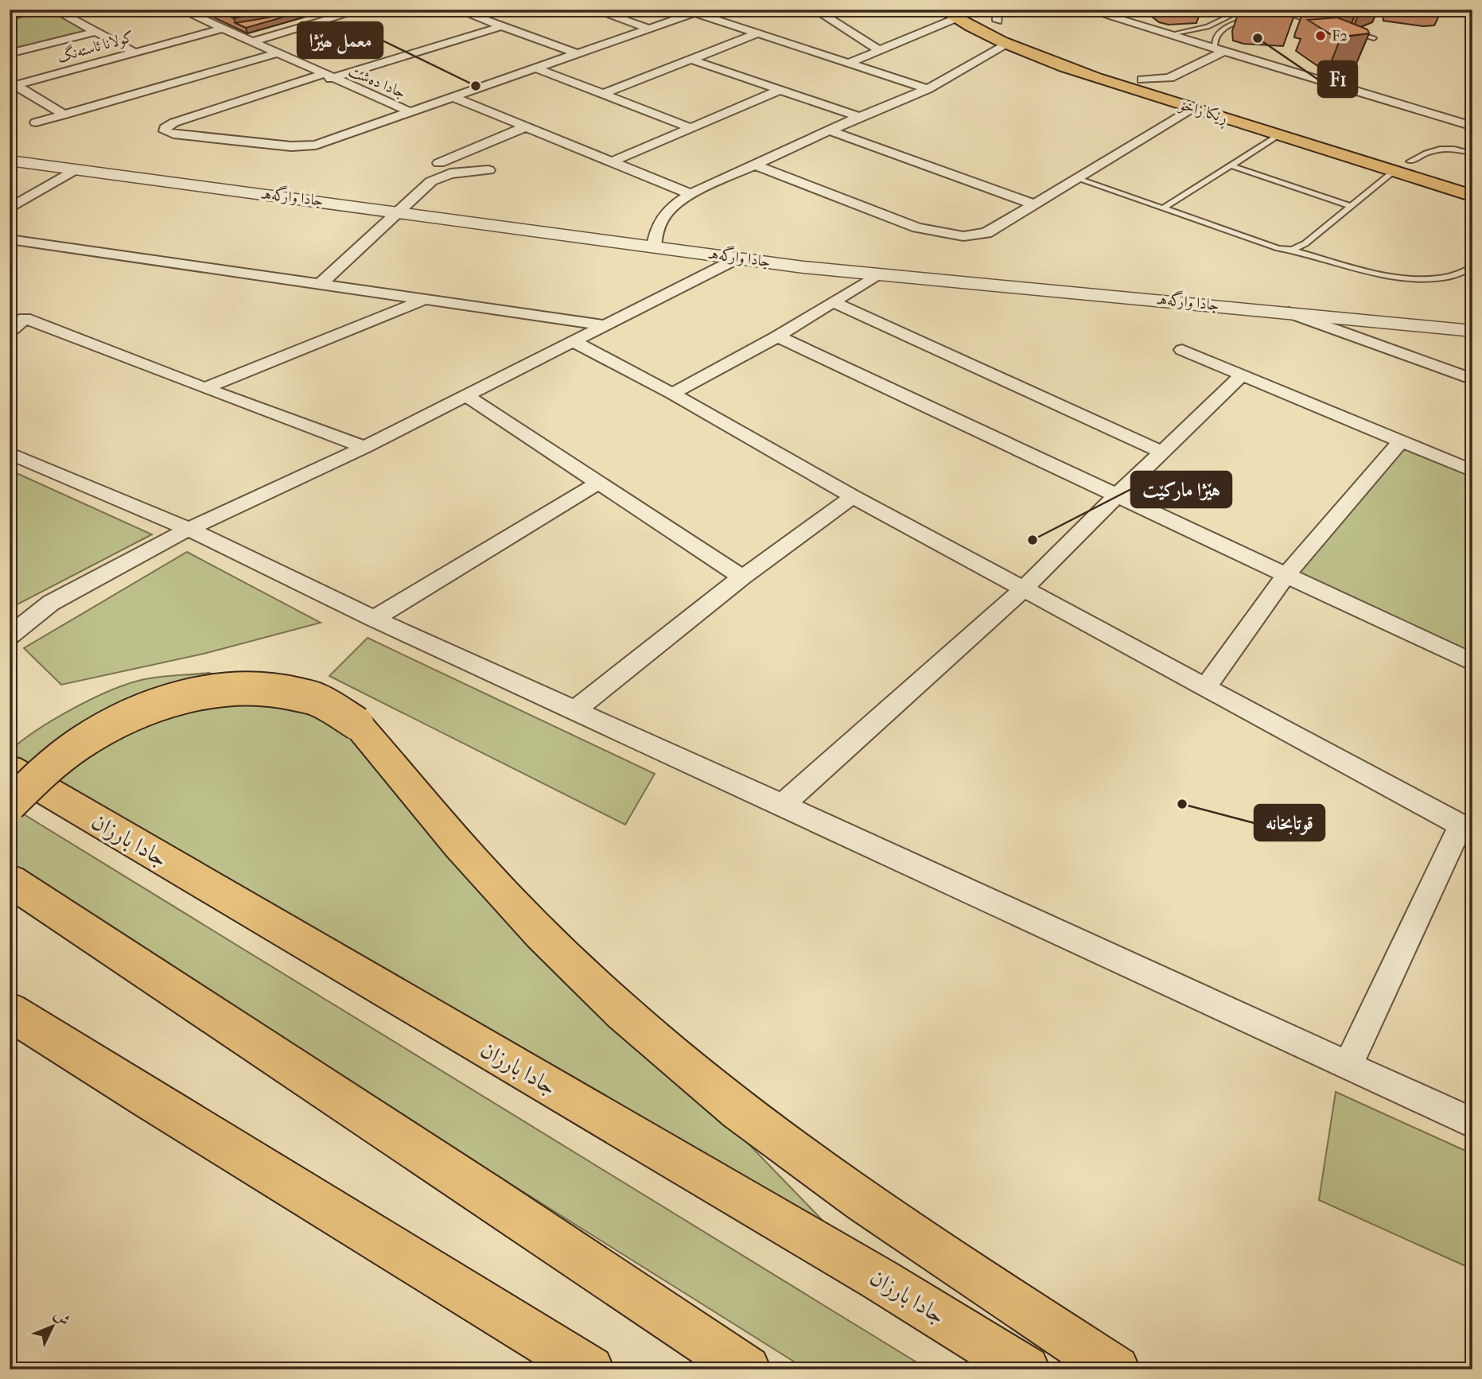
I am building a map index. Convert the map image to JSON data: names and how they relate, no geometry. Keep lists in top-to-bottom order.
{
  "streets": {
    "highway": ["ڕێکا زاخۆ", "جادا بارزان"],
    "street": ["کولانا ئاستەنگ", "جادا دەشت", "جادا وارگه‌هـ"]
  },
  "crossings": [
    ["کولانا ئاستەنگ", "جادا دەشت"]
  ],
  "places": [
    "F2",
    "F1",
    "معمل ھێژا",
    "هێژا ماركێت",
    "قوتابخانه"
  ],
  "north": "top right"
}
